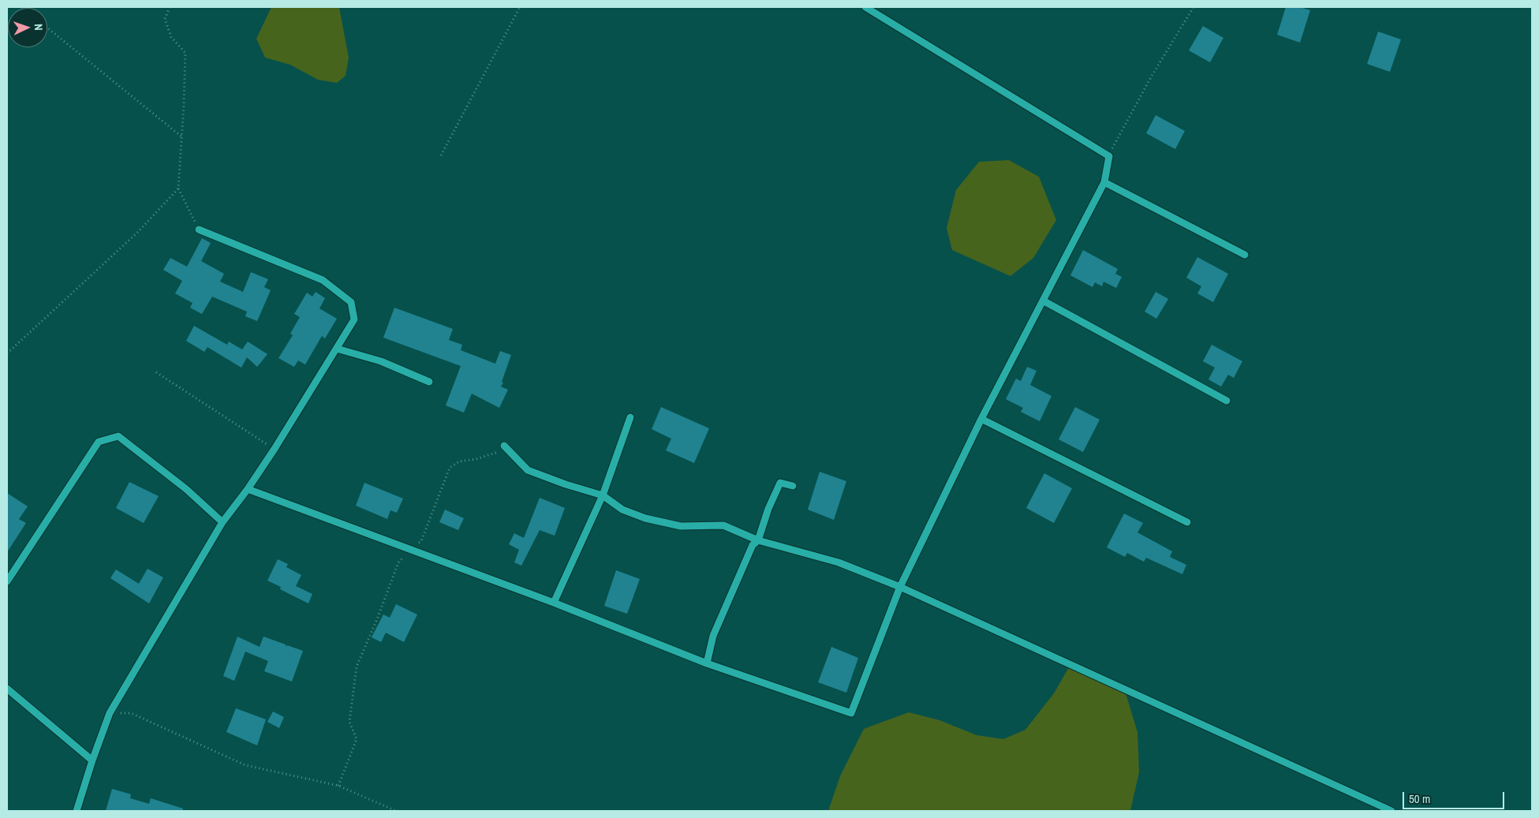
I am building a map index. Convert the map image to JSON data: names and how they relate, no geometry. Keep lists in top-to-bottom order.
{
  "scale_bar": "50 m",
  "north": "right"
}
